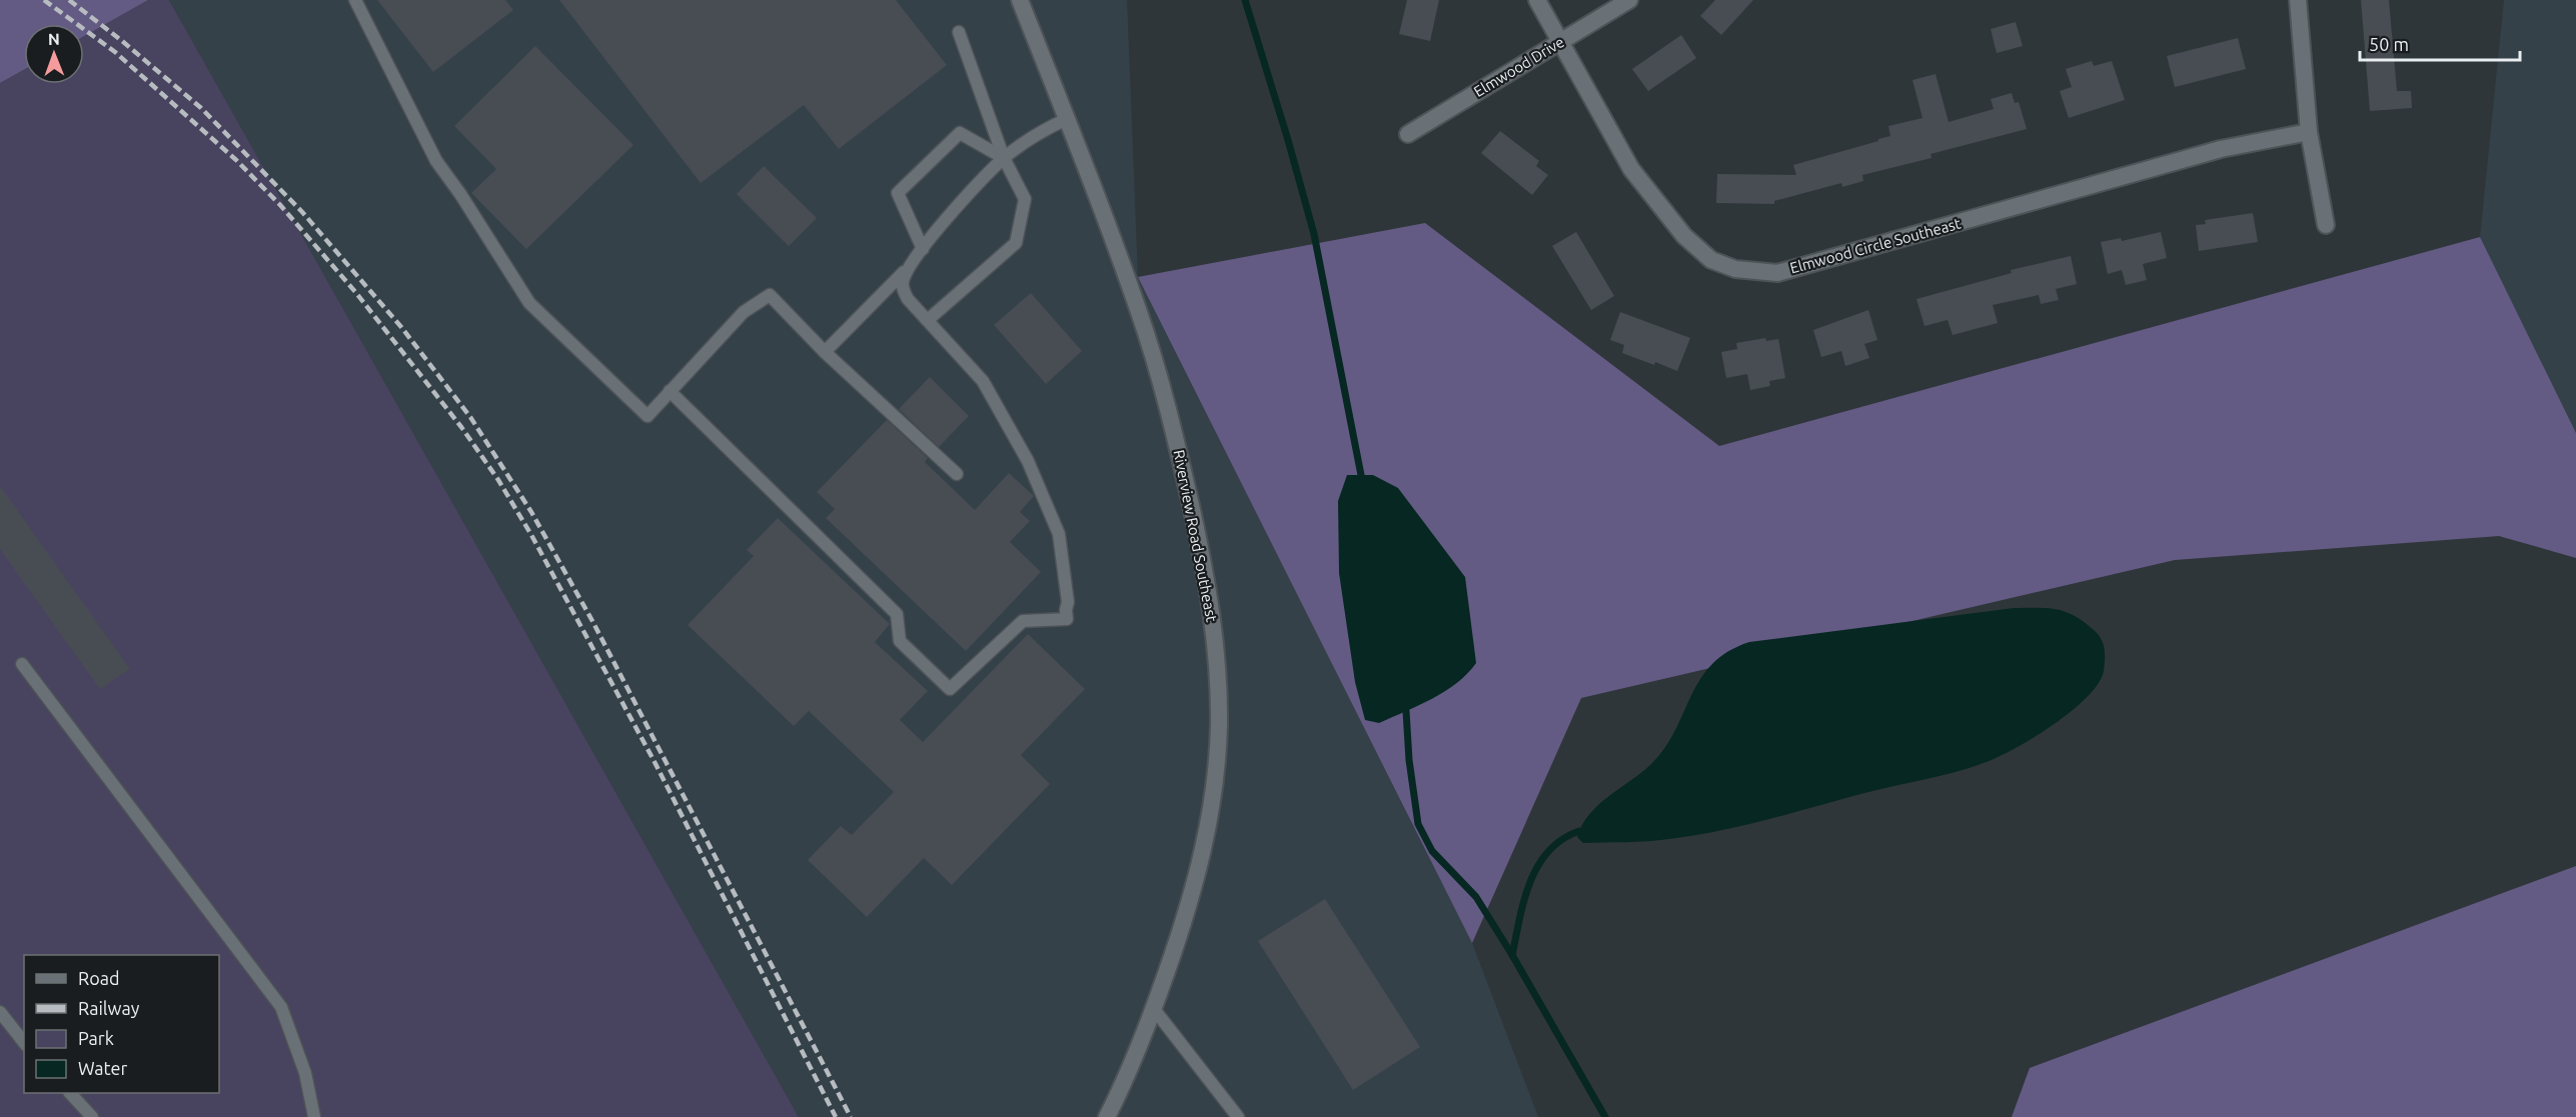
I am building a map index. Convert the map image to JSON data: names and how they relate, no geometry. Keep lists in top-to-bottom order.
{
  "streets": {
    "street": ["Elmwood Drive", "Elmwood Circle Southeast", "Riverview Road Southeast"]
  },
  "crossings": [
    ["Elmwood Drive", "Elmwood Circle Southeast"]
  ],
  "legend": [
    "Road",
    "Railway",
    "Park",
    "Water"
  ],
  "scale_bar": "50 m",
  "north": "top"
}
